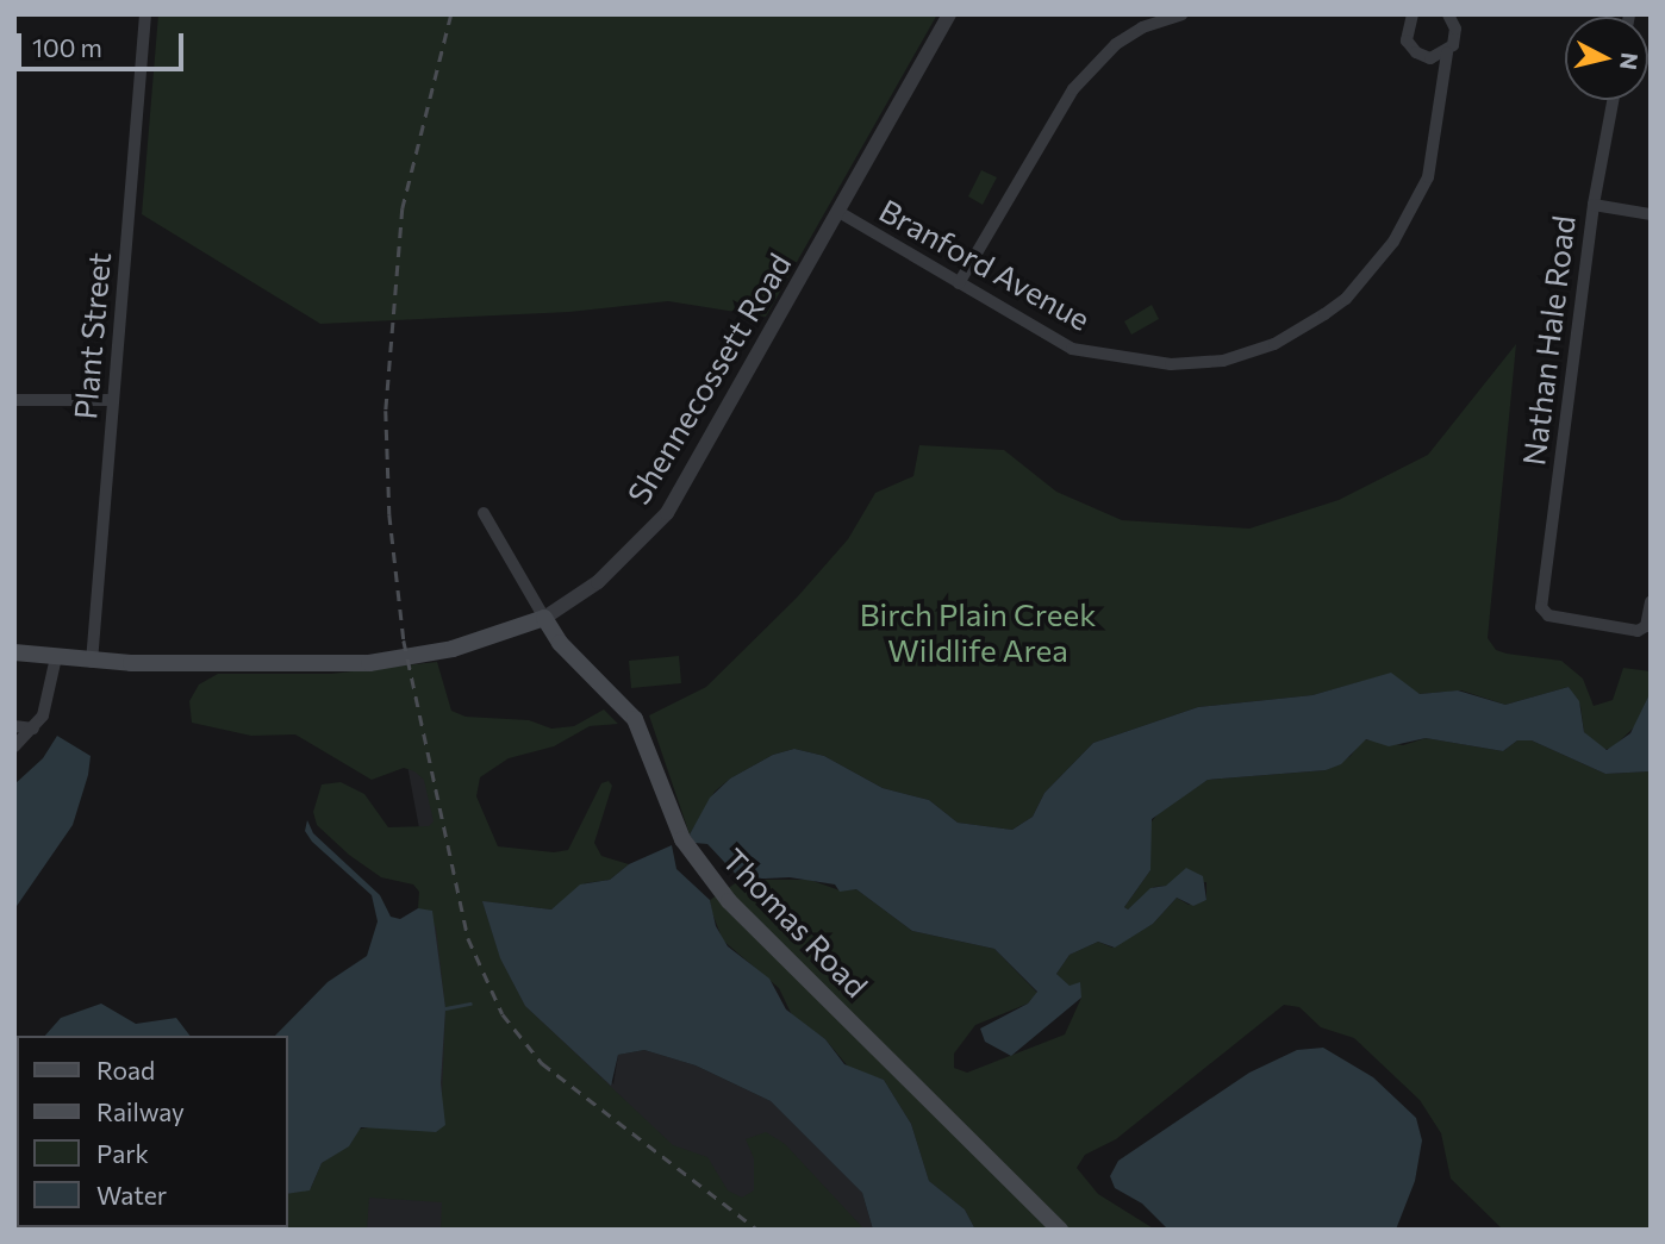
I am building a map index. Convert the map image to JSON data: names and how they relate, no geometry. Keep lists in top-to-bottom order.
{
  "streets": {
    "main road": ["Shennecossett Road", "Thomas Road"],
    "street": ["Branford Avenue", "Plant Street", "Nathan Hale Road"]
  },
  "crossings": [
    ["Branford Avenue", "Shennecossett Road"],
    ["Plant Street", "Shennecossett Road"],
    ["Shennecossett Road", "Thomas Road"]
  ],
  "parks": ["Birch Plain Creek Wildlife Area"],
  "legend": [
    "Road",
    "Railway",
    "Park",
    "Water"
  ],
  "scale_bar": "100 m",
  "north": "right"
}
